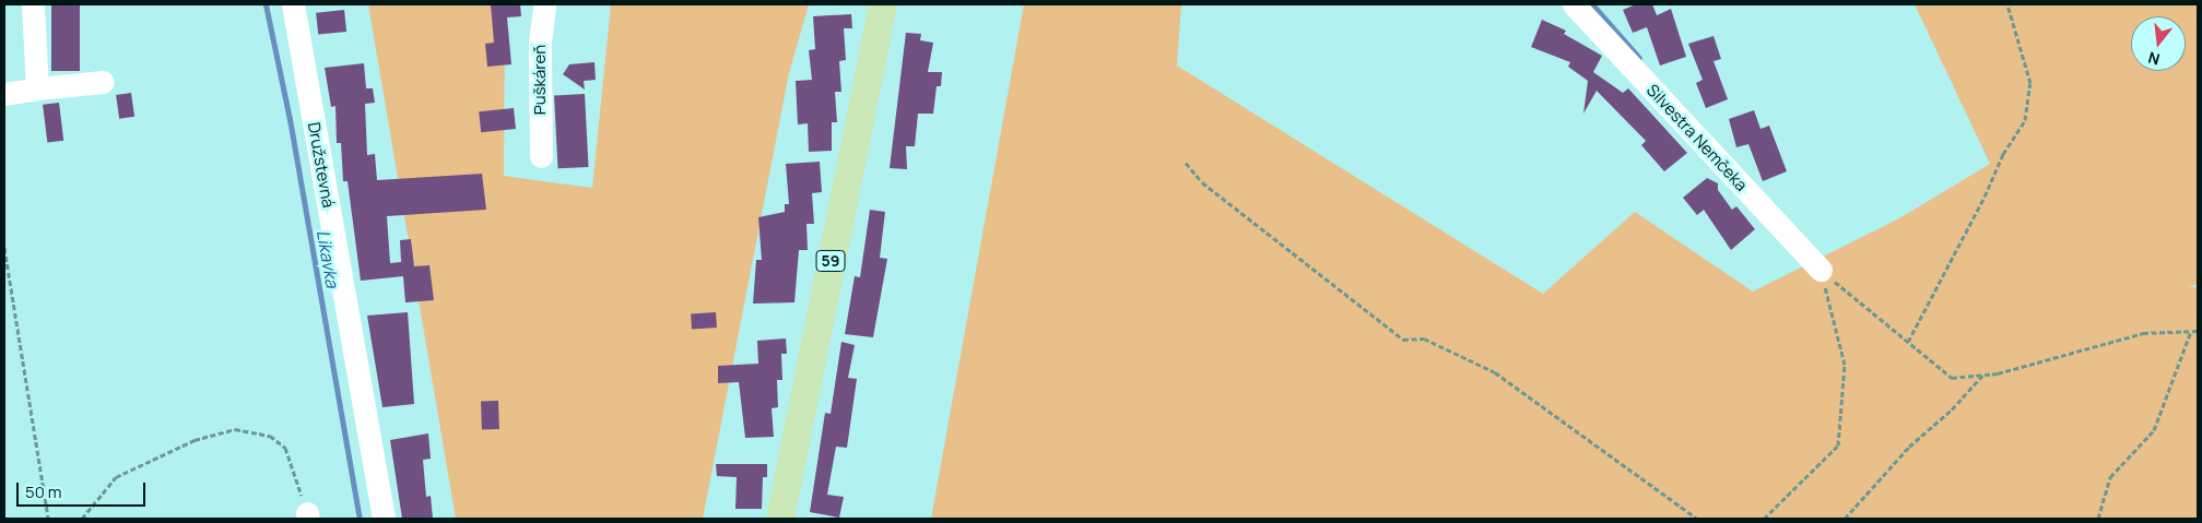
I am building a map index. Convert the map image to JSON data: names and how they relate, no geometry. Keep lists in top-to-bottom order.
{
  "streets": {
    "main road": ["59"],
    "street": ["Puškáreň", "Silvestra Nemčeka", "Družstevná"]
  },
  "water": ["Likavka"],
  "scale_bar": "50 m",
  "north": "bottom"
}
